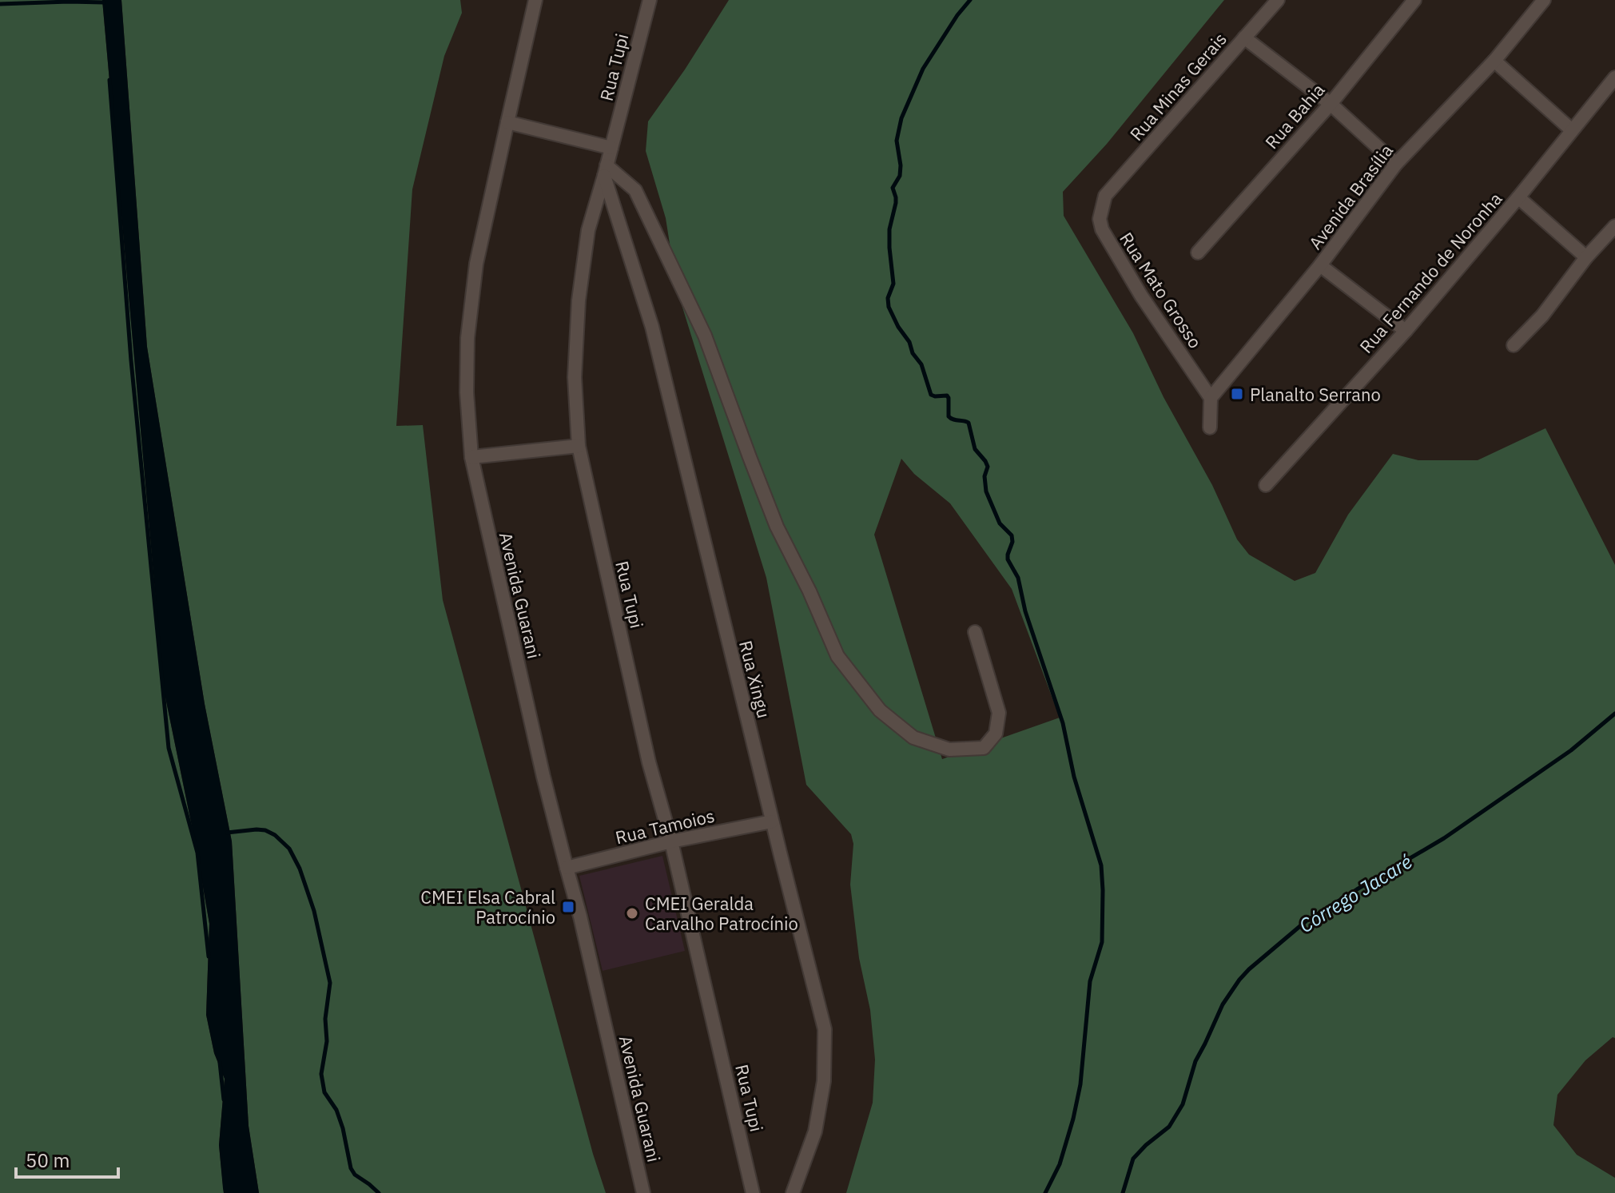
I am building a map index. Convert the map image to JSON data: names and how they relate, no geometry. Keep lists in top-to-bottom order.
{
  "streets": {
    "street": [
      "Rua Tupi",
      "Rua Minas Gerais",
      "Rua Bahia",
      "Avenida Brasília",
      "Rua Fernando de Noronha",
      "Rua Mato Grosso",
      "Avenida Guarani",
      "Rua Xingu",
      "Rua Tamoios"
    ]
  },
  "crossings": [
    ["Rua Tupi", "Rua Xingu"],
    ["Rua Tupi", "Rua Tamoios"],
    ["Rua Minas Gerais", "Rua Mato Grosso"],
    ["Avenida Brasília", "Rua Mato Grosso"],
    ["Avenida Guarani", "Rua Tamoios"],
    ["Rua Xingu", "Rua Tamoios"]
  ],
  "water": ["Córrego Jacaré"],
  "places": {
    "transit": ["Planalto Serrano", "CMEI Elsa Cabral Patrocínio"],
    "other": ["CMEI Geralda Carvalho Patrocínio"]
  },
  "scale_bar": "50 m"
}
